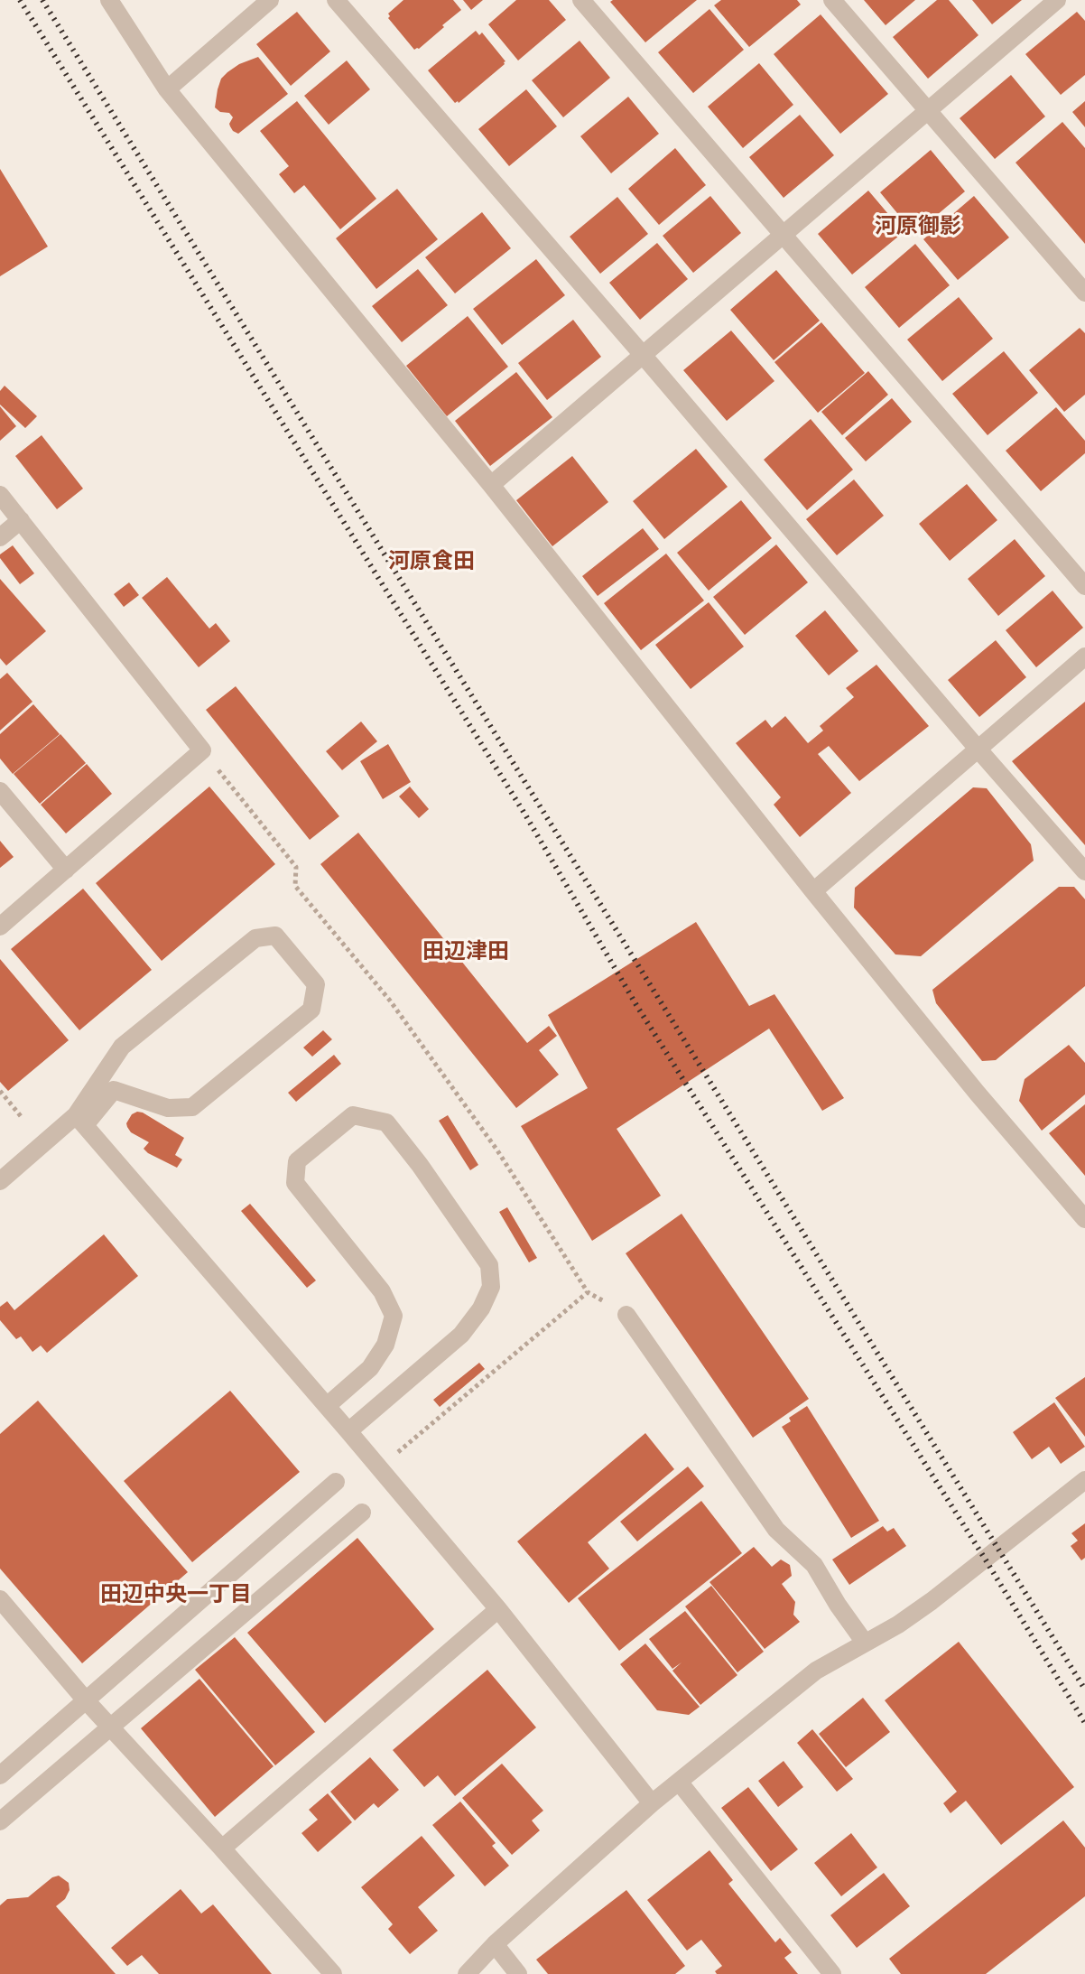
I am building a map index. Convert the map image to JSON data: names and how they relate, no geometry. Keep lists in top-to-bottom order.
{
  "districts": [
    "河原御影",
    "河原食田",
    "田辺津田",
    "田辺中央一丁目"
  ]
}
